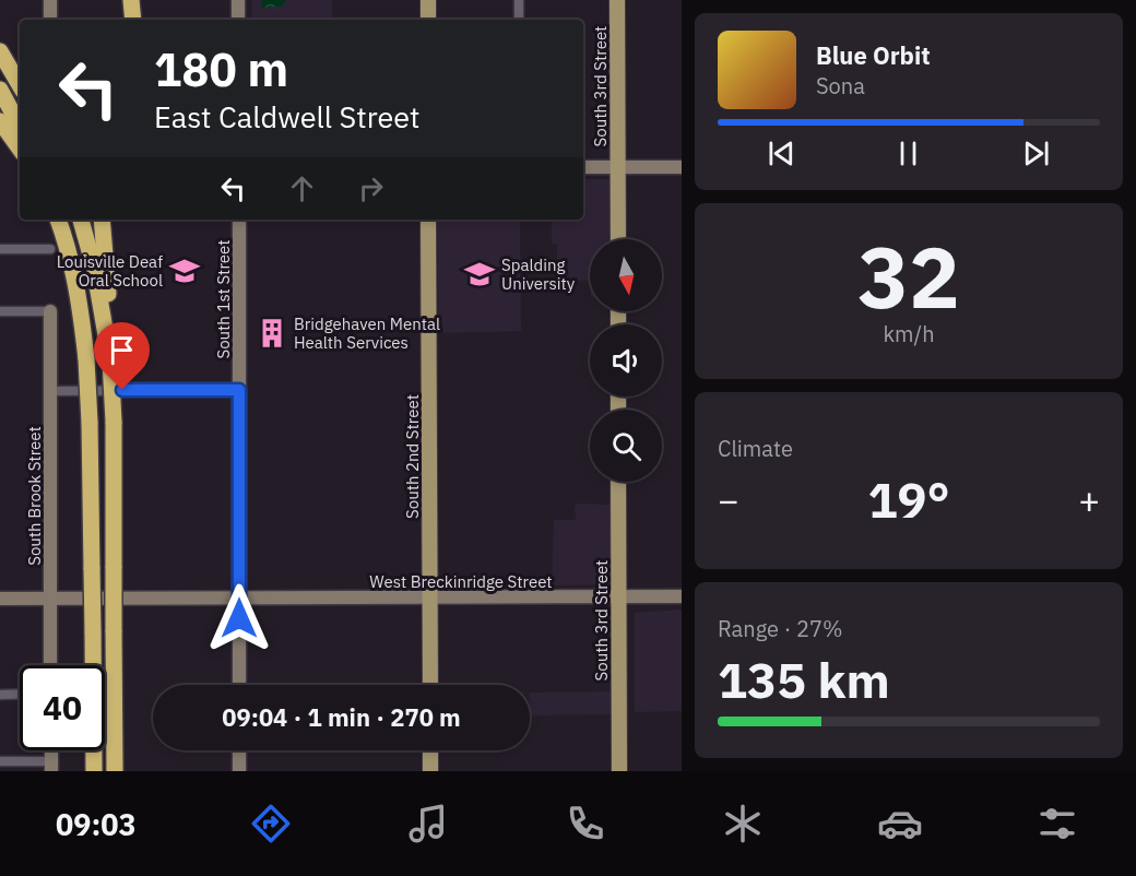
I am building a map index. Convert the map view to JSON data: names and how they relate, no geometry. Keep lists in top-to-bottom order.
{
  "streets": {
    "main road": ["South 3rd Street", "South 2nd Street"],
    "street": ["South 1st Street", "South Brook Street", "West Breckinridge Street"]
  },
  "crossings": [
    ["South 3rd Street", "West Breckinridge Street"],
    ["South 1st Street", "West Breckinridge Street"],
    ["South 2nd Street", "West Breckinridge Street"],
    ["South Brook Street", "West Breckinridge Street"]
  ],
  "places": {
    "school or university": ["Louisville Deaf Oral School", "Spalding University"],
    "building": ["Bridgehaven Mental Health Services"]
  },
  "north": "bottom",
  "page": {
    "turn": ["180 m", "East Caldwell Street"],
    "song": ["Blue Orbit", "Sona"],
    "tile": [
      ["32", "km/h"],
      "Climate",
      ["Range · 27%", "135 km"]
    ],
    "heat": ["−", "19°", "+"],
    "limit": "40",
    "trip": "09:04 · 1 min · 270 m",
    "tabs": "09:03"
  }
}
